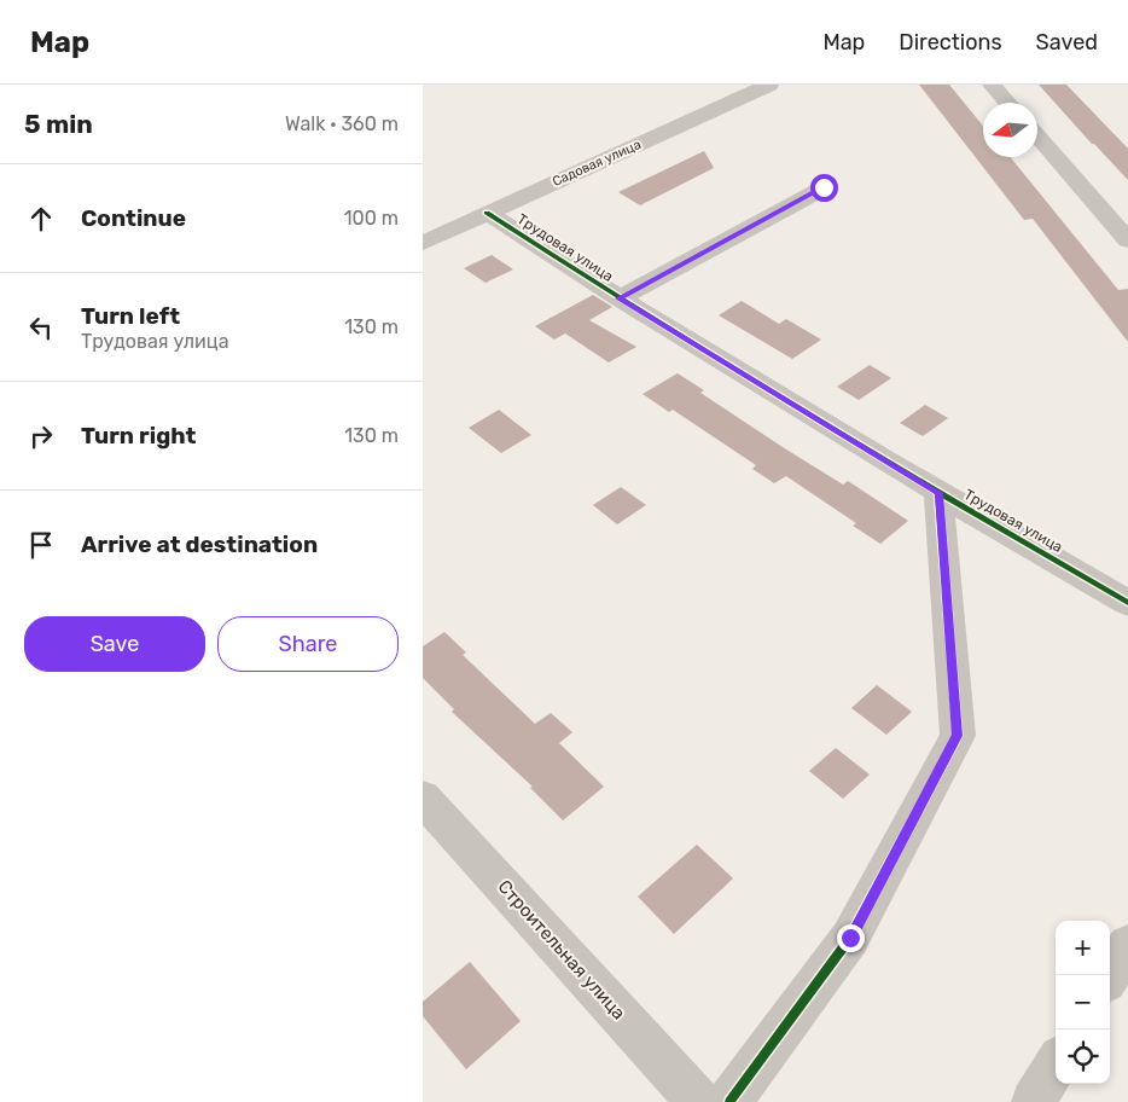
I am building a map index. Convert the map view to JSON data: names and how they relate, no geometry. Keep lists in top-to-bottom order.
{
  "streets": {
    "street": ["Садовая улица", "Трудовая улица", "Строительная улица"]
  },
  "crossings": [
    ["Садовая улица", "Трудовая улица"]
  ],
  "north": "left",
  "page": {
    "header": "Map",
    "nav": ["Map", "Directions", "Saved"],
    "heading": ["5 min", "Walk · 360 m"],
    "list": [
      ["Continue", "100 m"],
      ["Turn left", "Трудовая улица", "130 m"],
      ["Turn right", "130 m"],
      "Arrive at destination"
    ],
    "buttons": ["Save", "Share"],
    "map_buttons": ["+", "−"]
  }
}
